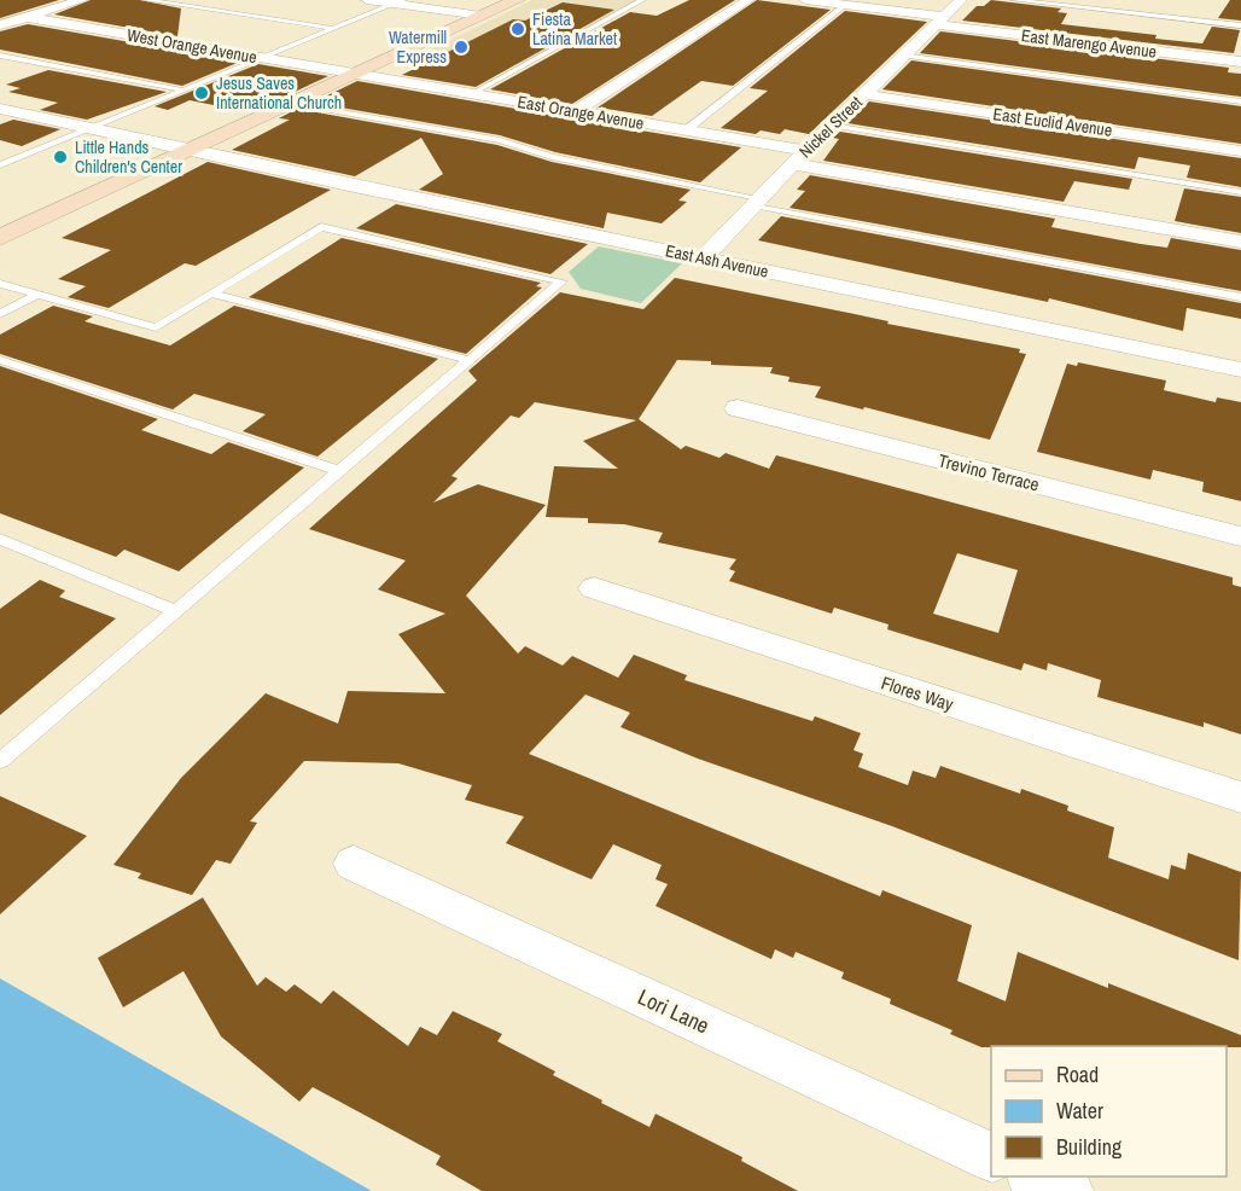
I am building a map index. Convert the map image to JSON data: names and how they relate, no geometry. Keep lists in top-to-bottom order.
{
  "streets": {
    "street": [
      "East Marengo Avenue",
      "West Orange Avenue",
      "East Orange Avenue",
      "East Euclid Avenue",
      "Nickel Street",
      "East Ash Avenue",
      "Trevino Terrace",
      "Flores Way",
      "Lori Lane"
    ]
  },
  "crossings": [
    ["East Marengo Avenue", "Nickel Street"],
    ["West Orange Avenue", "East Orange Avenue"],
    ["East Orange Avenue", "Nickel Street"],
    ["East Euclid Avenue", "Nickel Street"],
    ["Nickel Street", "East Ash Avenue"]
  ],
  "places": [
    "Fiesta Latina Market",
    "Watermill Express",
    "Jesus Saves International Church",
    "Little Hands Children's Center"
  ],
  "legend": ["Road", "Water", "Building"]
}
